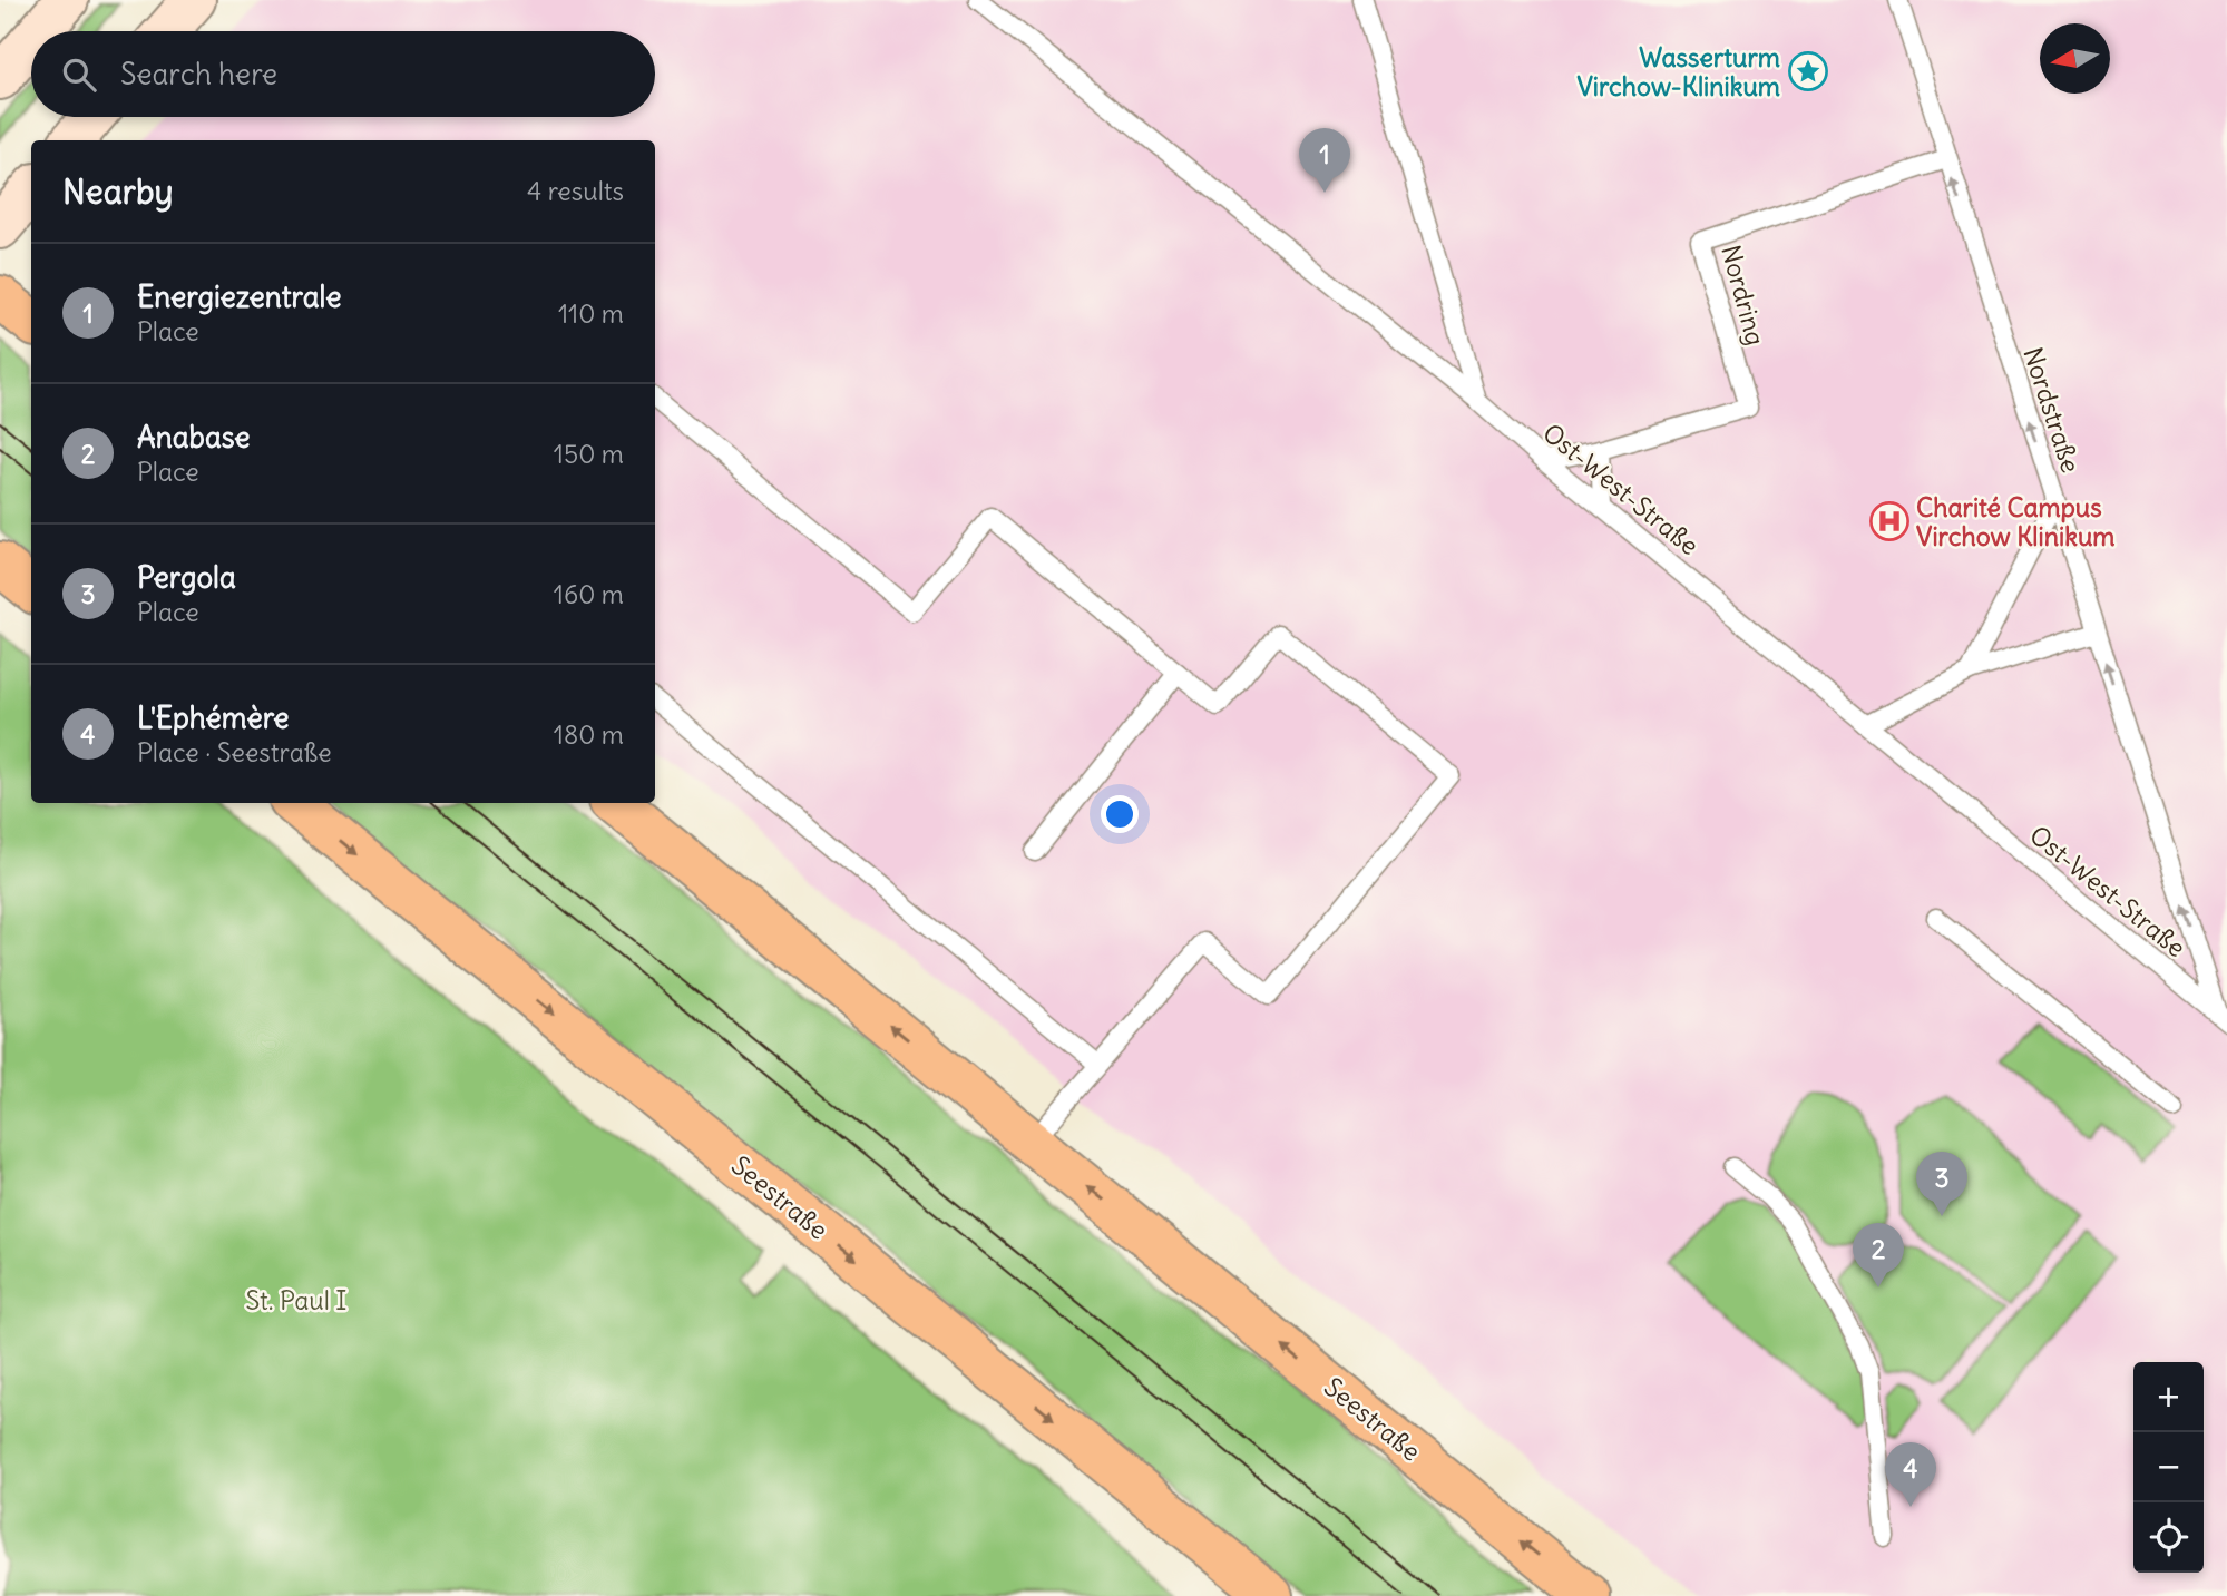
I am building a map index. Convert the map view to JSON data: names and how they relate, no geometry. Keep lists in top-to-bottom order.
{
  "streets": {
    "main road": ["Seestraße"],
    "lane": ["Nordring", "Nordstraße", "Ost-West-Straße"]
  },
  "crossings": [
    ["Nordring", "Nordstraße"],
    ["Nordstraße", "Ost-West-Straße"]
  ],
  "one_way": ["Nordstraße"],
  "parks": ["St. Paul I"],
  "places": {
    "place": ["Wasserturm Virchow-Klinikum"],
    "hospital": ["Charité Campus Virchow Klinikum"]
  },
  "north": "left",
  "page": {
    "search": "Search here",
    "pins": [
      "1",
      "3",
      "2",
      "4"
    ],
    "heading": ["Nearby", "4 results"],
    "list": [
      {
        "mark": "1",
        "name": "Energiezentrale",
        "note": "Place",
        "value": "110 m"
      },
      {
        "mark": "2",
        "name": "Anabase",
        "note": "Place",
        "value": "150 m"
      },
      {
        "mark": "3",
        "name": "Pergola",
        "note": "Place",
        "value": "160 m"
      },
      {
        "mark": "4",
        "name": "L'Ephémère",
        "note": "Place · Seestraße",
        "value": "180 m"
      }
    ],
    "map_buttons": ["+", "−"]
  }
}
